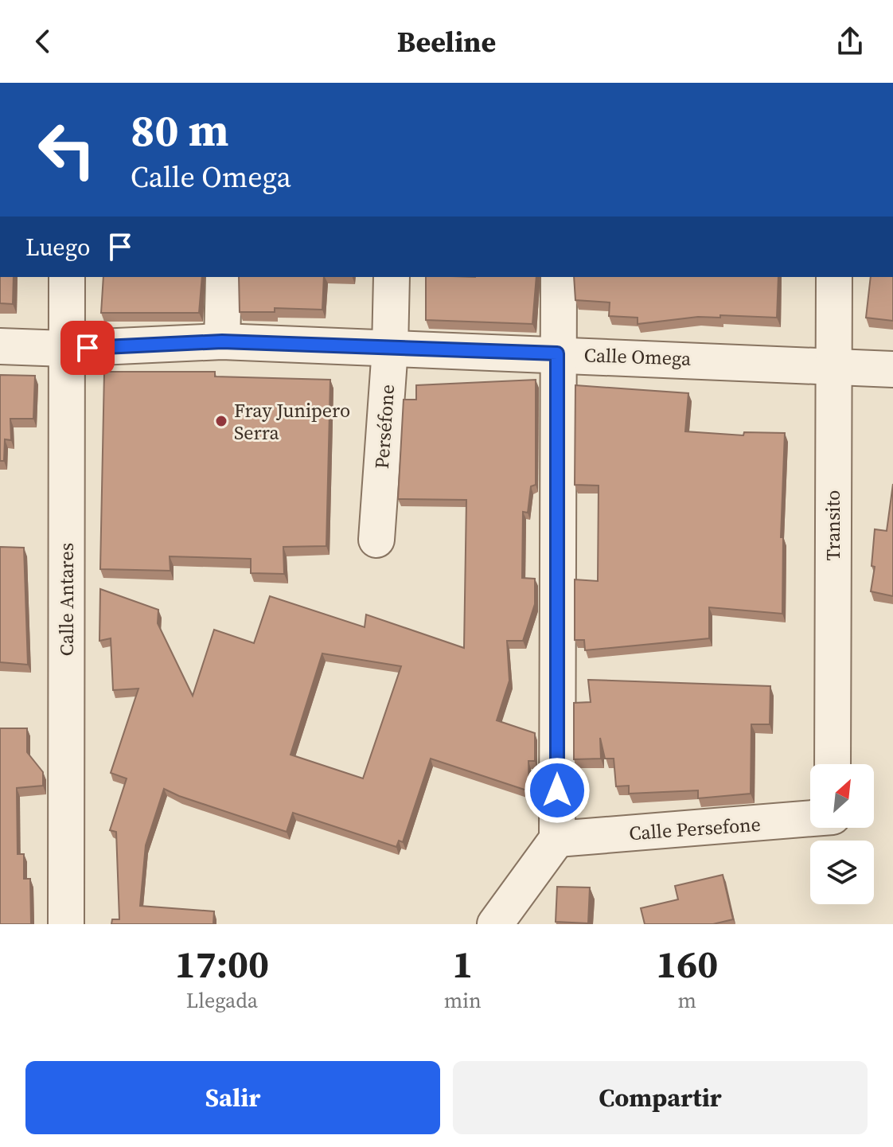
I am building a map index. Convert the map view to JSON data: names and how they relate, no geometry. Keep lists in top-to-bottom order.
{
  "streets": {
    "street": [
      "Calle Omega",
      "Perséfone",
      "Transito",
      "Calle Antares",
      "Calle Persefone"
    ]
  },
  "crossings": [
    ["Calle Omega", "Perséfone"],
    ["Calle Omega", "Transito"],
    ["Calle Omega", "Calle Antares"]
  ],
  "places": ["Fray Junipero Serra"],
  "north": "top right",
  "page": {
    "header": "Beeline",
    "turn": ["80 m", "Calle Omega"],
    "then": "Luego",
    "eta": [
      "17:00",
      "Llegada",
      "1",
      "min",
      "160",
      "m"
    ],
    "buttons": ["Salir", "Compartir"]
  }
}
